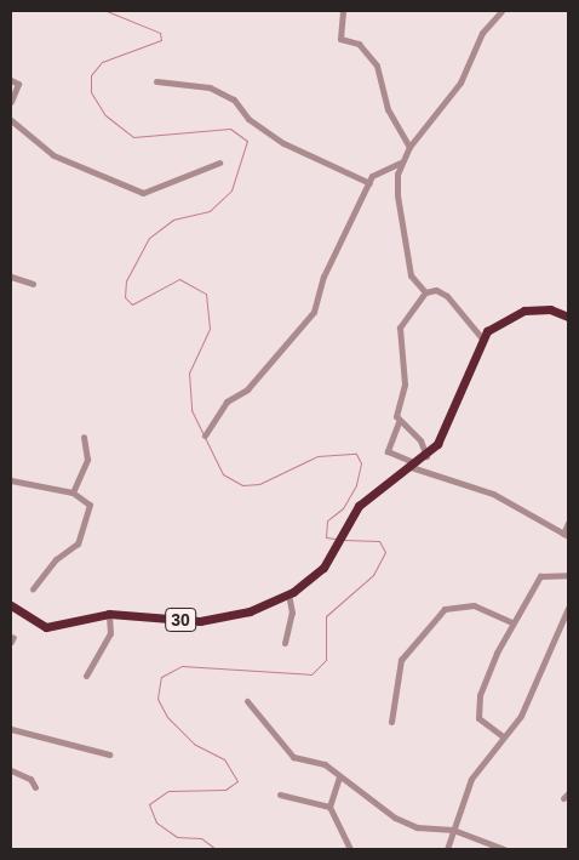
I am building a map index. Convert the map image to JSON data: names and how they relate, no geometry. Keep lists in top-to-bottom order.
{
  "streets": {
    "highway": ["30"]
  }
}
